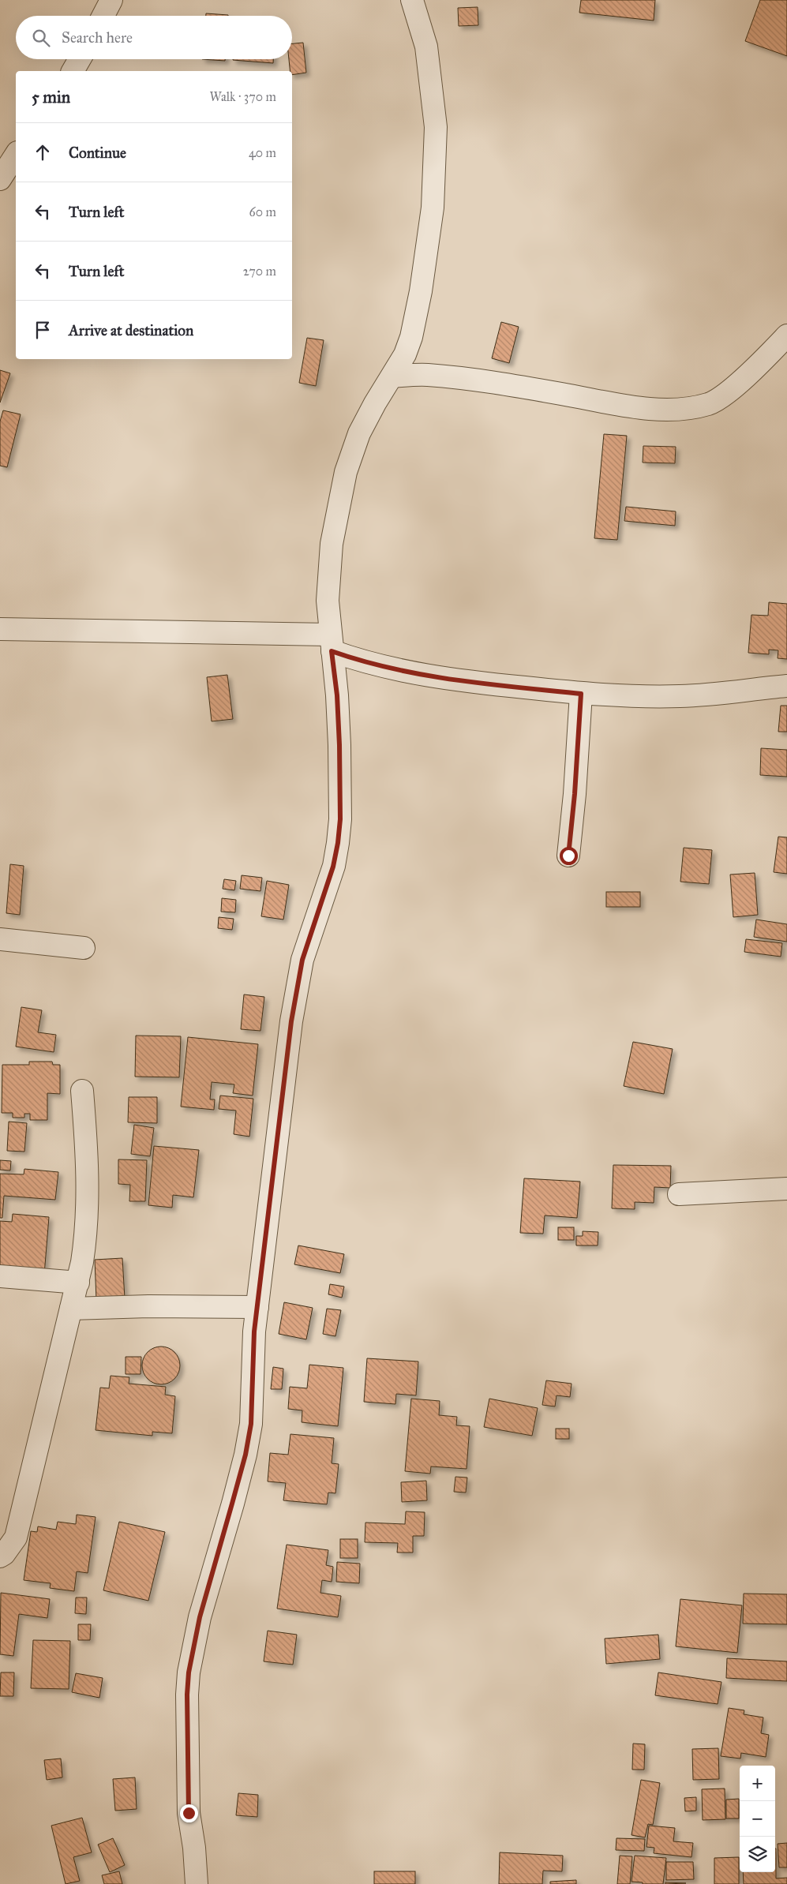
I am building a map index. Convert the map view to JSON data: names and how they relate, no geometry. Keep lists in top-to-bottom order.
{
  "page": {
    "search": "Search here",
    "heading": ["5 min", "Walk · 370 m"],
    "list": [
      ["Continue", "40 m"],
      ["Turn left", "60 m"],
      ["Turn left", "270 m"],
      "Arrive at destination"
    ],
    "map_buttons": ["+", "−"]
  }
}
